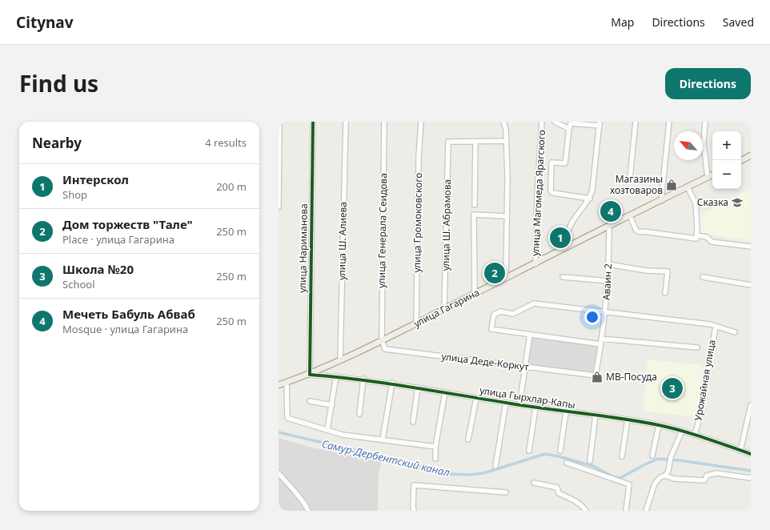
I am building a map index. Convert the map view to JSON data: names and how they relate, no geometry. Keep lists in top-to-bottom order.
{
  "streets": {
    "main road": ["улица Гагарина"],
    "street": [
      "улица Магомеда Ярагского",
      "улица Громоковского",
      "улица Ш. Абрамова",
      "улица Генерала Сеидова",
      "улица Ш. Алиева",
      "улица Нариманова",
      "Аваин 2",
      "улица Деде-Коркут",
      "Урожайная улица",
      "улица Гырхлар-Капы"
    ]
  },
  "crossings": [
    ["улица Магомеда Ярагского", "улица Гагарина"],
    ["улица Громоковского", "улица Гагарина"],
    ["улица Ш. Абрамова", "улица Гагарина"],
    ["улица Генерала Сеидова", "улица Гагарина"],
    ["улица Генерала Сеидова", "улица Деде-Коркут"],
    ["улица Ш. Алиева", "улица Гагарина"],
    ["улица Нариманова", "улица Гагарина"],
    ["улица Нариманова", "улица Гырхлар-Капы"],
    ["Аваин 2", "улица Гагарина"],
    ["Аваин 2", "улица Деде-Коркут"],
    ["улица Гагарина", "улица Деде-Коркут"],
    ["улица Гагарина", "улица Гырхлар-Капы"],
    ["Урожайная улица", "улица Гырхлар-Капы"]
  ],
  "water": ["Самур-Дербентский канал"],
  "places": {
    "shop": ["Магазины хозтоваров", "МВ-Посуда"],
    "school or university": ["Сказка"]
  },
  "north": "top left",
  "page": {
    "header": "Citynav",
    "nav": ["Map", "Directions", "Saved"],
    "title": "Find us",
    "buttons": "Directions",
    "heading": ["Nearby", "4 results"],
    "map_buttons": ["+", "−"],
    "list": [
      {
        "mark": "1",
        "name": "Интерскол",
        "note": "Shop",
        "value": "200 m"
      },
      {
        "mark": "2",
        "name": "Дом торжеств \"Тале\"",
        "note": "Place · улица Гагарина",
        "value": "250 m"
      },
      {
        "mark": "3",
        "name": "Школа №20",
        "note": "School",
        "value": "250 m"
      },
      {
        "mark": "4",
        "name": "Мечеть Бабуль Абваб",
        "note": "Mosque · улица Гагарина",
        "value": "250 m"
      }
    ],
    "pins": [
      "4",
      "1",
      "2",
      "3"
    ]
  }
}
